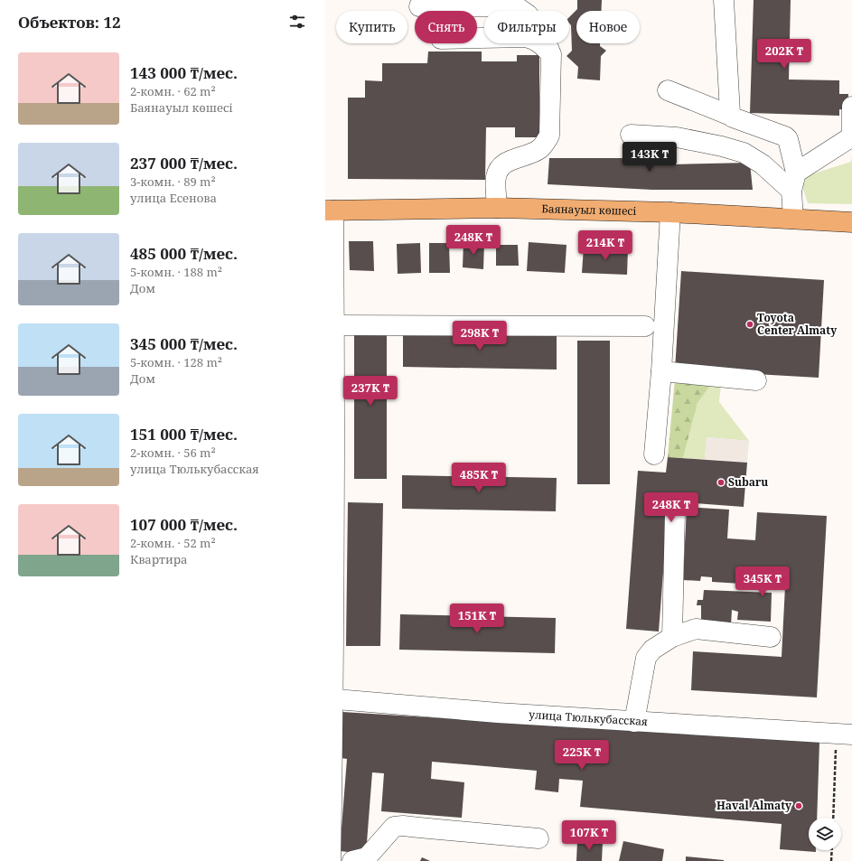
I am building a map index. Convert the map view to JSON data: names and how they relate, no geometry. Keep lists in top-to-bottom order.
{
  "streets": {
    "main road": ["Баянауыл көшесі"],
    "street": ["улица Тюлькубасская"]
  },
  "places": ["Toyota Center Almaty", "Subaru", "Haval Almaty"],
  "page": {
    "heading": "Объектов: 12",
    "chip": [
      "Купить",
      "Снять",
      "Фильтры",
      "Новое"
    ],
    "price": [
      "202K ₸",
      "143K ₸",
      "248K ₸",
      "214K ₸",
      "298K ₸",
      "237K ₸",
      "485K ₸",
      "248K ₸",
      "345K ₸",
      "151K ₸",
      "225K ₸",
      "107K ₸"
    ],
    "list": [
      {
        "name": "143 000 ₸/мес.",
        "note": "2-комн. · 62 m² · Баянауыл көшесі"
      },
      {
        "name": "237 000 ₸/мес.",
        "note": "3-комн. · 89 m² · улица Есенова"
      },
      {
        "name": "485 000 ₸/мес.",
        "note": "5-комн. · 188 m² · Дом"
      },
      {
        "name": "345 000 ₸/мес.",
        "note": "5-комн. · 128 m² · Дом"
      },
      {
        "name": "151 000 ₸/мес.",
        "note": "2-комн. · 56 m² · улица Тюлькубасская"
      },
      {
        "name": "107 000 ₸/мес.",
        "note": "2-комн. · 52 m² · Квартира"
      }
    ]
  }
}
